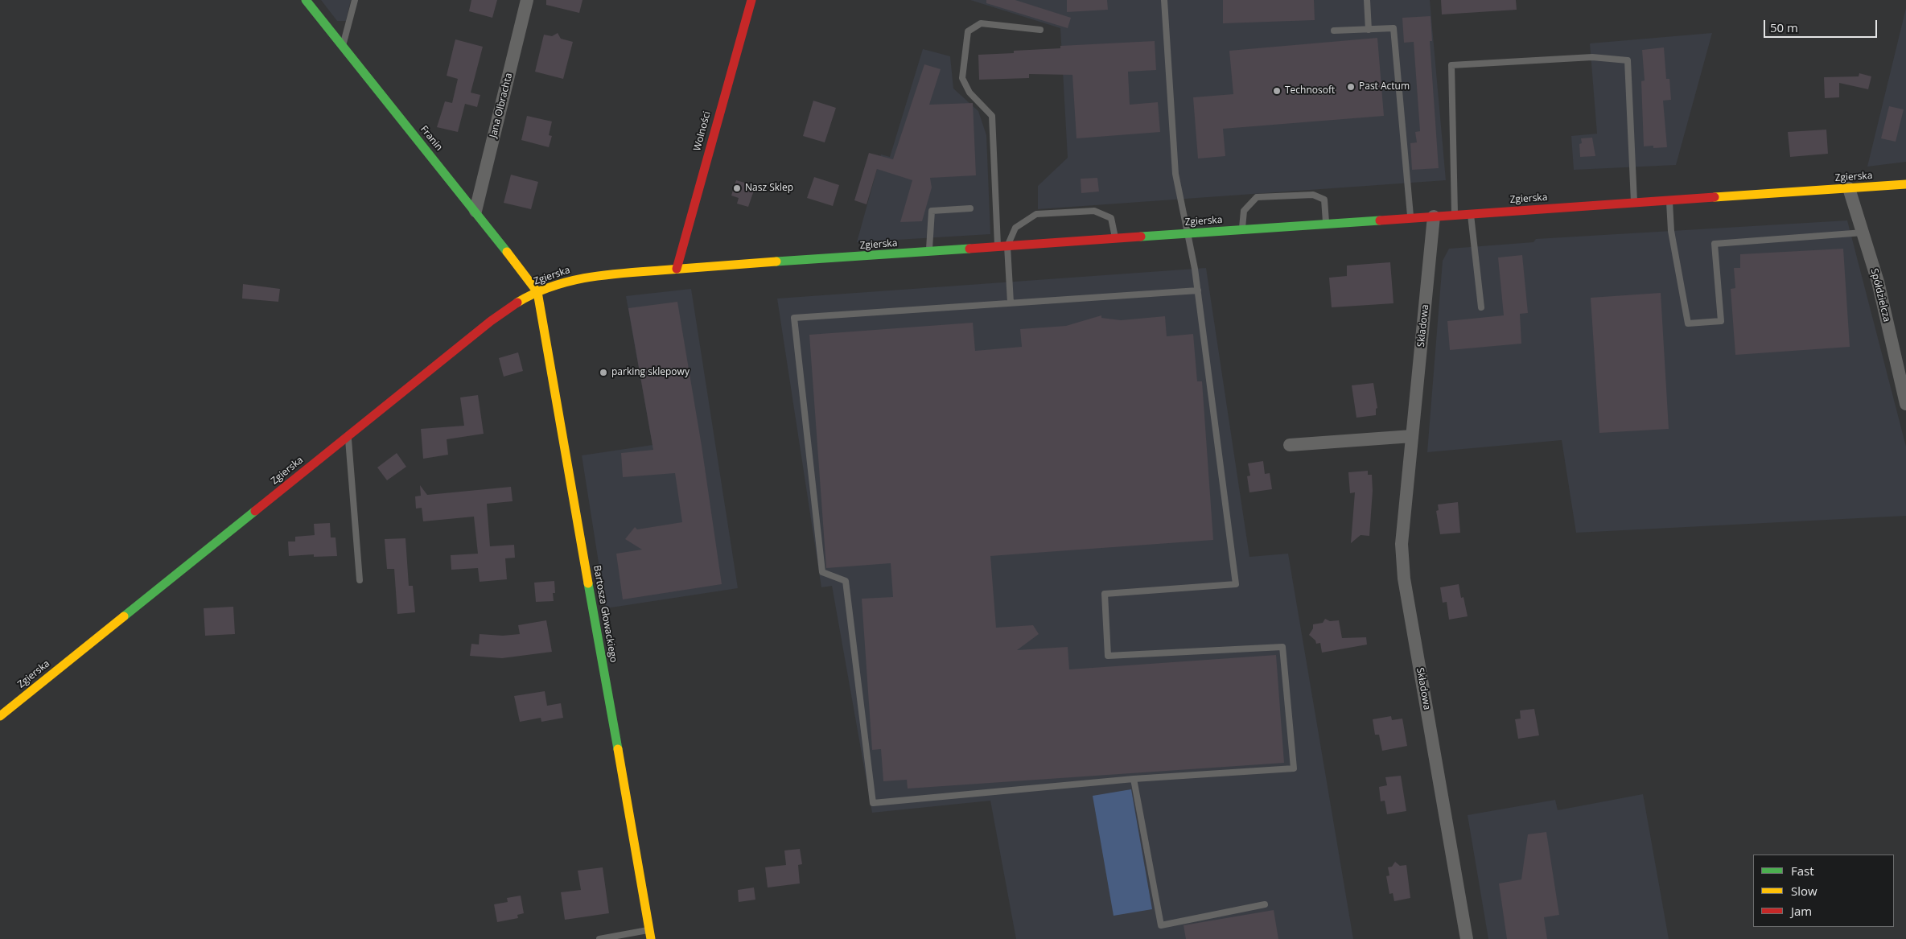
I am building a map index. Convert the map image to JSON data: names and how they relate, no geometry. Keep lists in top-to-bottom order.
{
  "streets": {
    "main road": [
      "Wolności",
      "Franin",
      "Zgierska",
      "Bartosza Głowackiego"
    ],
    "street": ["Jana Olbrachta", "Spółdzielcza", "Składowa"]
  },
  "crossings": [
    ["Jana Olbrachta", "Franin"],
    ["Wolności", "Zgierska"],
    ["Franin", "Zgierska"],
    ["Franin", "Bartosza Głowackiego"],
    ["Zgierska", "Spółdzielcza"],
    ["Zgierska", "Składowa"],
    ["Zgierska", "Bartosza Głowackiego"]
  ],
  "places": [
    "Past Actum",
    "Technosoft",
    "Nasz Sklep",
    "parking sklepowy"
  ],
  "legend": ["Fast", "Slow", "Jam"],
  "scale_bar": "50 m"
}
